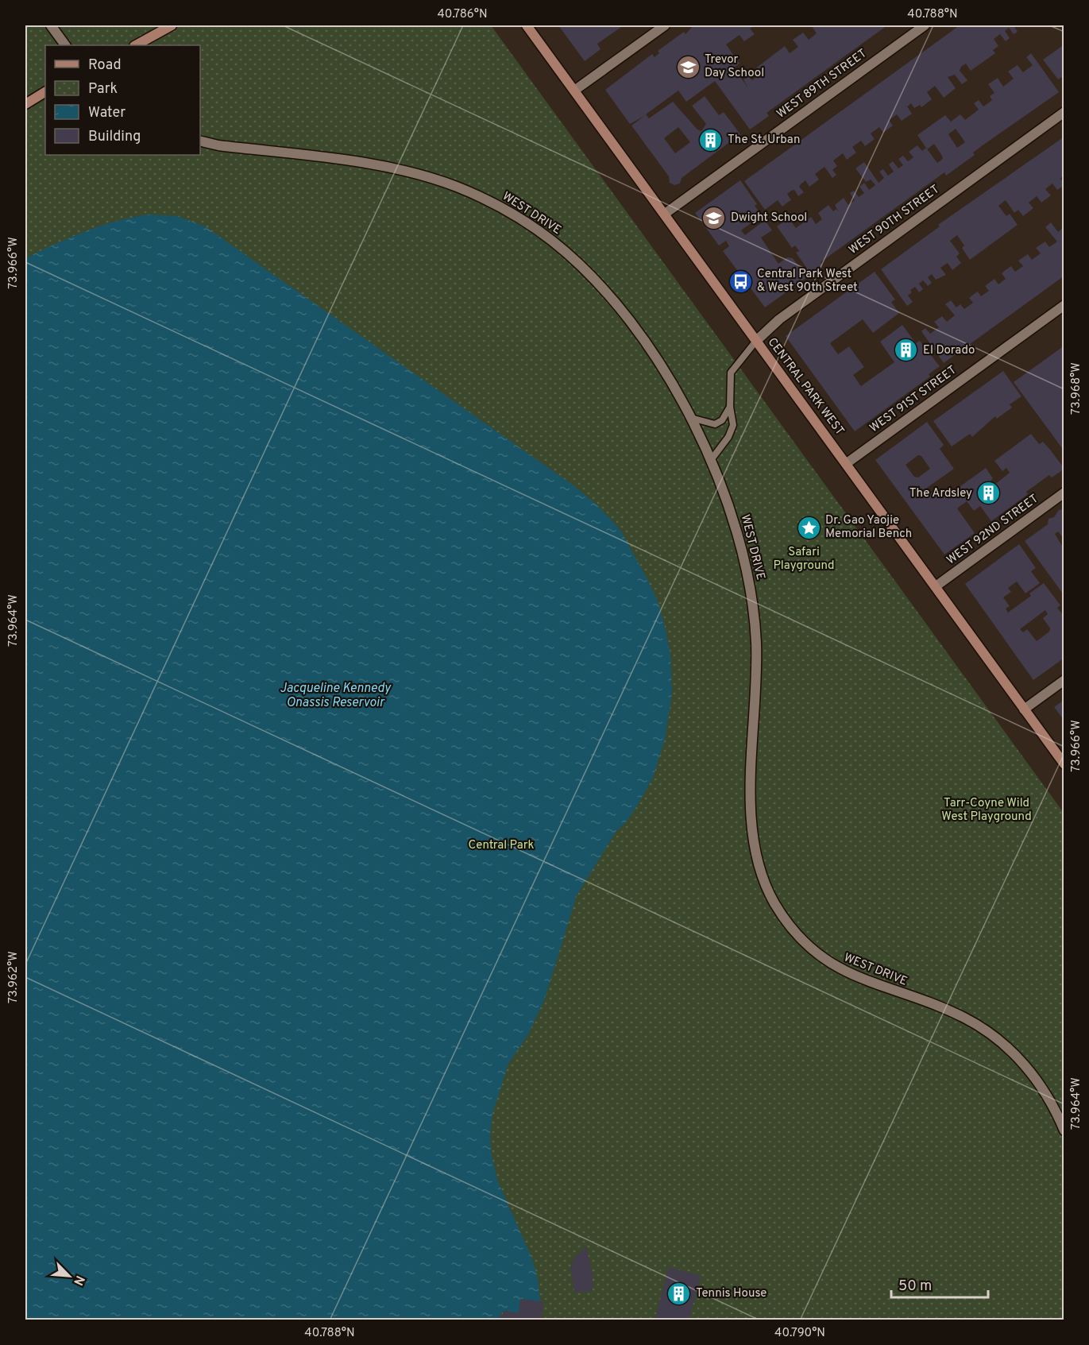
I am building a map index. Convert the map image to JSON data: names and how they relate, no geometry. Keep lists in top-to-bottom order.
{
  "streets": {
    "main road": ["CENTRAL PARK WEST"],
    "street": [
      "WEST 89TH STREET",
      "WEST DRIVE",
      "WEST 90TH STREET",
      "WEST 91ST STREET",
      "WEST 92ND STREET"
    ]
  },
  "crossings": [
    ["WEST 89TH STREET", "CENTRAL PARK WEST"],
    ["WEST DRIVE", "WEST 90TH STREET"],
    ["WEST 90TH STREET", "CENTRAL PARK WEST"],
    ["CENTRAL PARK WEST", "WEST 91ST STREET"],
    ["CENTRAL PARK WEST", "WEST 92ND STREET"]
  ],
  "water": ["Jacqueline Kennedy Onassis Reservoir"],
  "parks": ["Safari Playground", "Tarr-Coyne Wild West Playground", "Central Park"],
  "places": {
    "school or university": ["Trevor Day School", "Dwight School"],
    "building": [
      "The St. Urban",
      "El Dorado",
      "The Ardsley",
      "Tennis House"
    ],
    "bus stop": ["Central Park West & West 90th Street"],
    "place": ["Dr. Gao Yaojie Memorial Bench"]
  },
  "legend": [
    "Road",
    "Park",
    "Water",
    "Building"
  ],
  "scale_bar": "50 m",
  "north": "bottom right",
  "coordinates": [
    "40.786°N",
    "40.788°N",
    "73.966°W",
    "73.968°W",
    "73.964°W",
    "73.962°W",
    "40.790°N"
  ]
}
